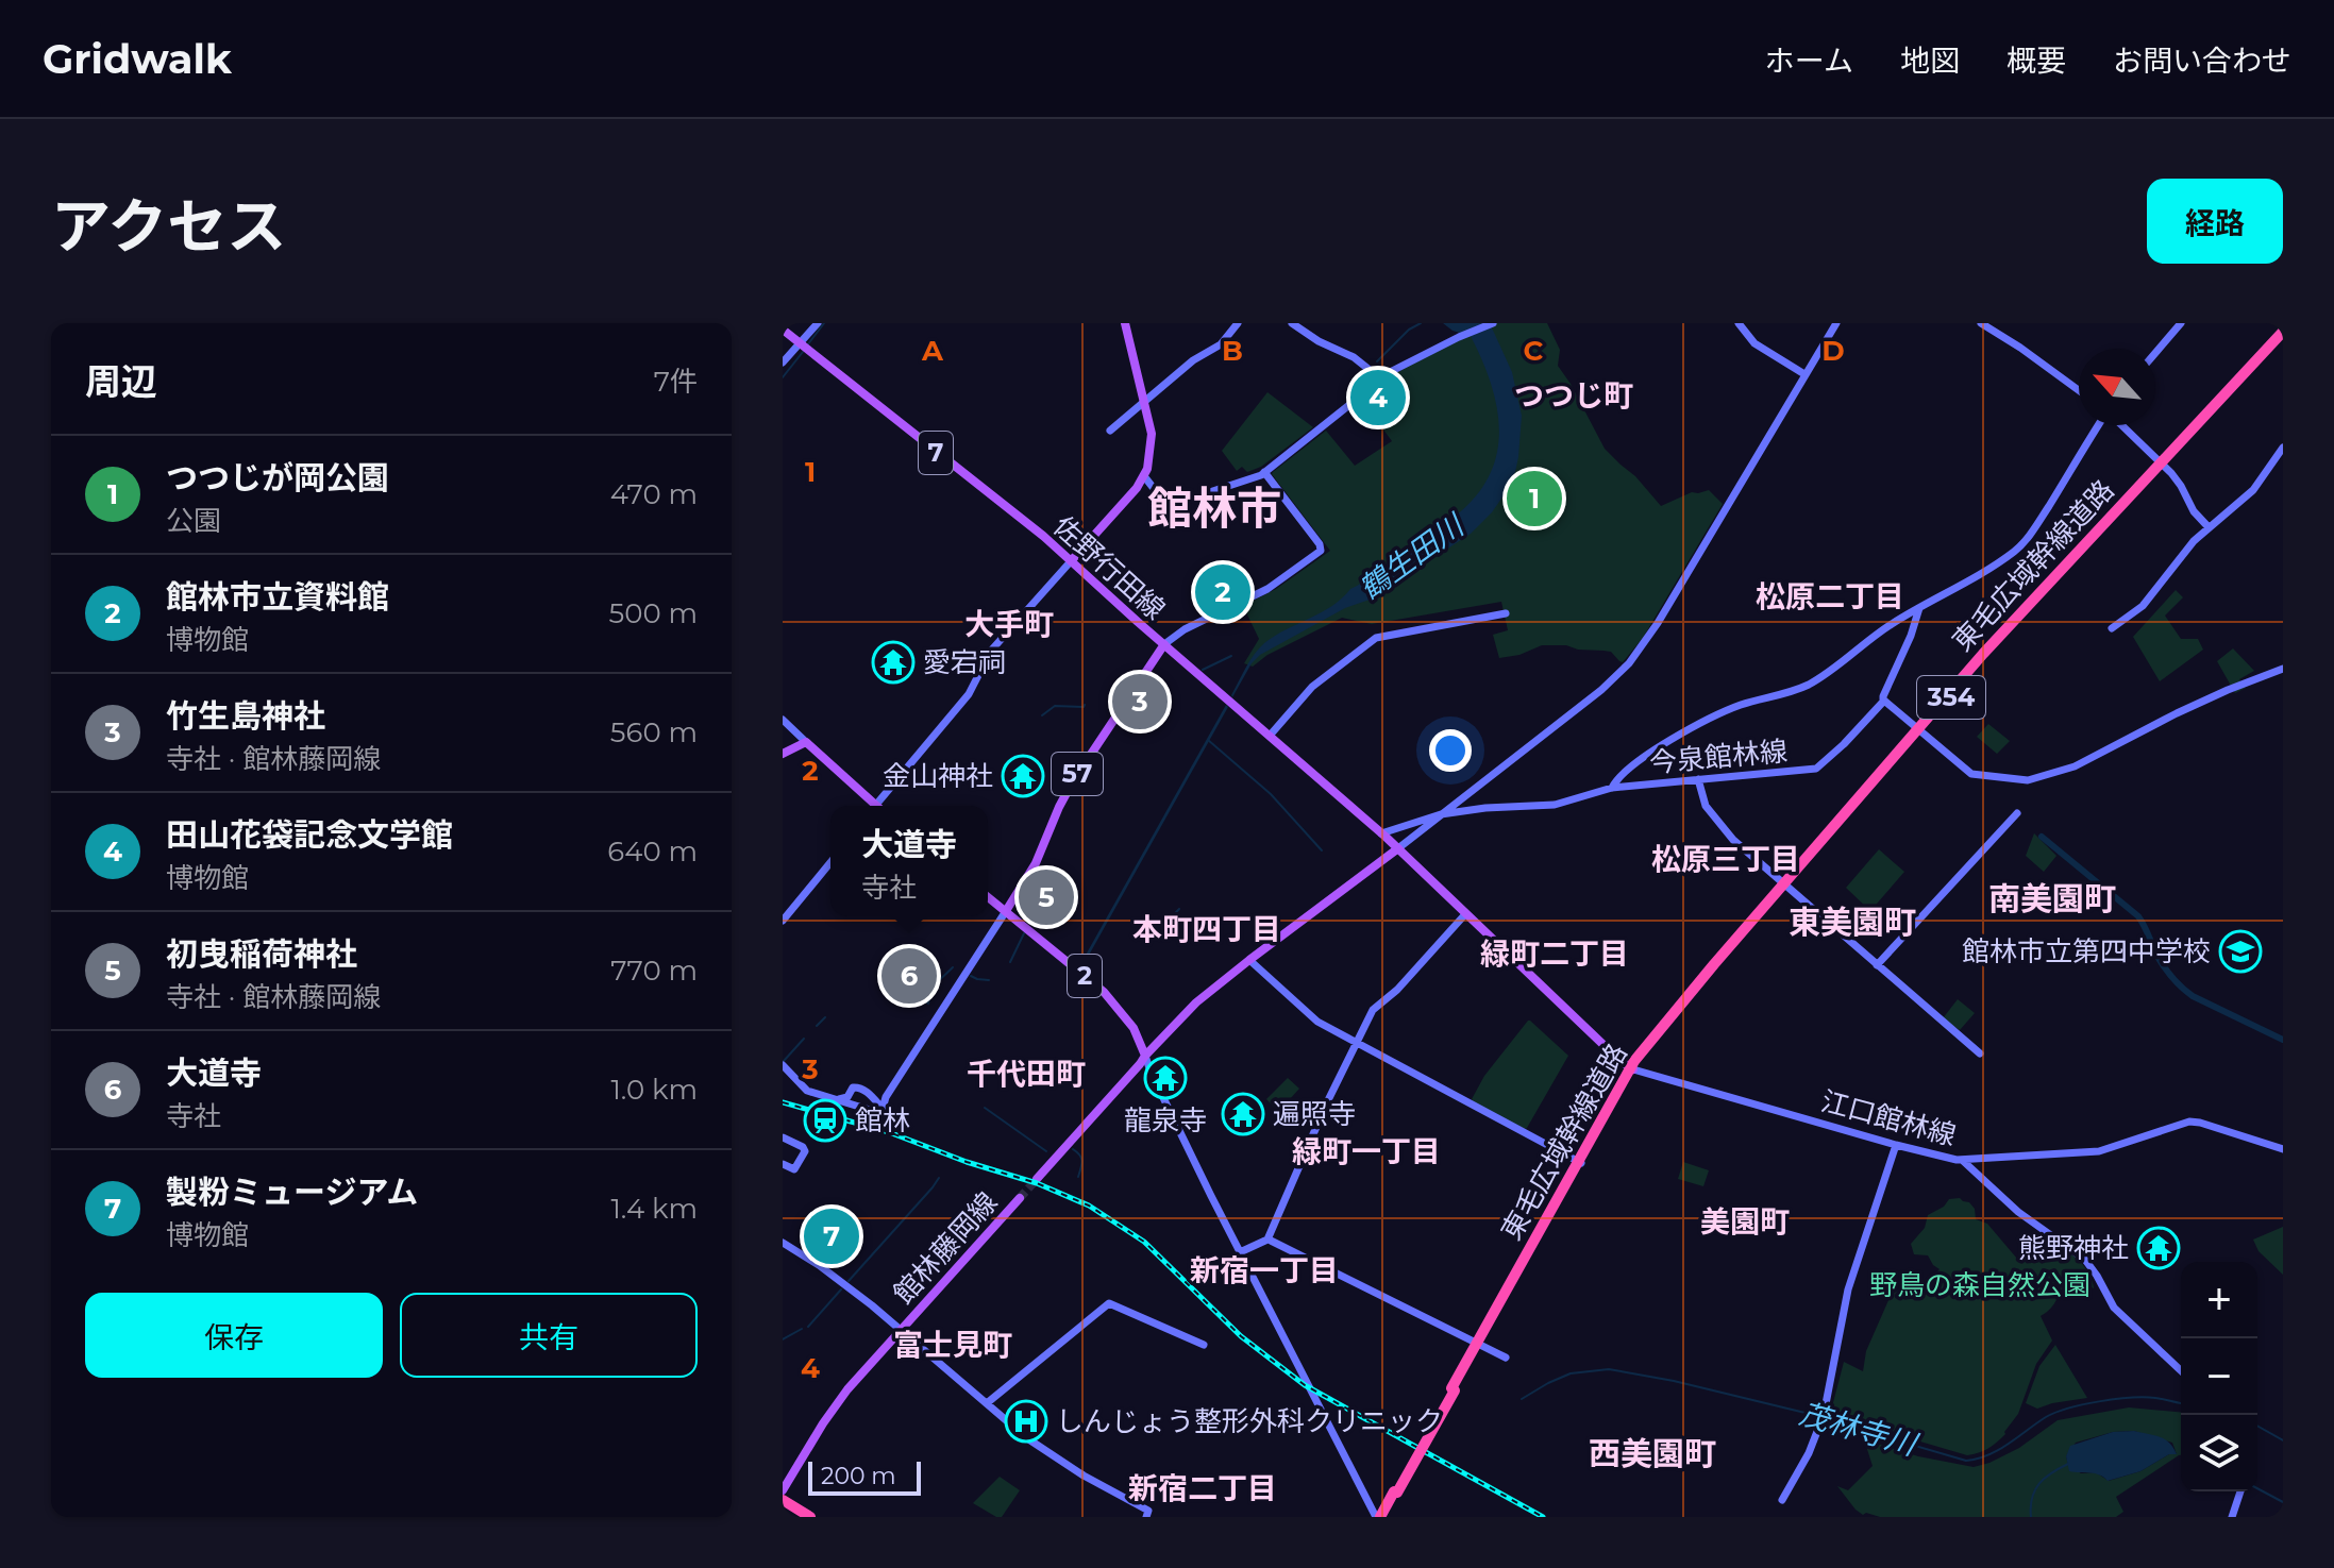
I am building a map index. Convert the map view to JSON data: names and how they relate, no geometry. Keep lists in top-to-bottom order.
{
  "streets": {
    "highway": ["東毛広域幹線道路", "354"],
    "main road": [
      "7",
      "佐野行田線",
      "57",
      "2",
      "館林藤岡線"
    ],
    "street": ["今泉館林線", "江口館林線"]
  },
  "crossings": [
    ["東毛広域幹線道路", "佐野行田線"],
    ["東毛広域幹線道路", "江口館林線"],
    ["佐野行田線", "57"],
    ["佐野行田線", "江口館林線"],
    ["57", "2"]
  ],
  "districts": [
    "つつじ町",
    "館林市",
    "松原二丁目",
    "大手町",
    "松原三丁目",
    "南美園町",
    "東美園町",
    "本町四丁目",
    "緑町二丁目",
    "千代田町",
    "緑町一丁目",
    "美園町",
    "新宿一丁目",
    "富士見町",
    "西美園町",
    "新宿二丁目"
  ],
  "water": ["鶴生田川", "茂林寺川"],
  "parks": ["野鳥の森自然公園"],
  "places": {
    "temple": [
      "愛宕祠",
      "金山神社",
      "龍泉寺",
      "遍照寺",
      "熊野神社"
    ],
    "school or university": ["館林市立第四中学校"],
    "station": ["館林"],
    "hospital": ["しんじょう整形外科クリニック"]
  },
  "scale_bar": "200 m",
  "north": "top left",
  "page": {
    "header": "Gridwalk",
    "nav": [
      "ホーム",
      "地図",
      "概要",
      "お問い合わせ"
    ],
    "title": "アクセス",
    "buttons": [
      "経路",
      ["保存", "共有"]
    ],
    "heading": ["周辺", "7件"],
    "pins": [
      "4",
      "1",
      "2",
      "3",
      "5",
      "6",
      "7"
    ],
    "list": [
      {
        "mark": "1",
        "name": "つつじが岡公園",
        "note": "公園",
        "value": "470 m"
      },
      {
        "mark": "2",
        "name": "館林市立資料館",
        "note": "博物館",
        "value": "500 m"
      },
      {
        "mark": "3",
        "name": "竹生島神社",
        "note": "寺社 · 館林藤岡線",
        "value": "560 m"
      },
      {
        "mark": "4",
        "name": "田山花袋記念文学館",
        "note": "博物館",
        "value": "640 m"
      },
      {
        "mark": "5",
        "name": "初曳稲荷神社",
        "note": "寺社 · 館林藤岡線",
        "value": "770 m"
      },
      {
        "mark": "6",
        "name": "大道寺",
        "note": "寺社",
        "value": "1.0 km"
      },
      {
        "mark": "7",
        "name": "製粉ミュージアム",
        "note": "博物館",
        "value": "1.4 km"
      }
    ],
    "popup": ["大道寺", "寺社"],
    "map_buttons": ["+", "−"],
    "scale": "200 m"
  },
  "grid": {
    "columns": [
      "A",
      "B",
      "C",
      "D"
    ],
    "rows": [
      "1",
      "2",
      "3",
      "4"
    ]
  }
}
